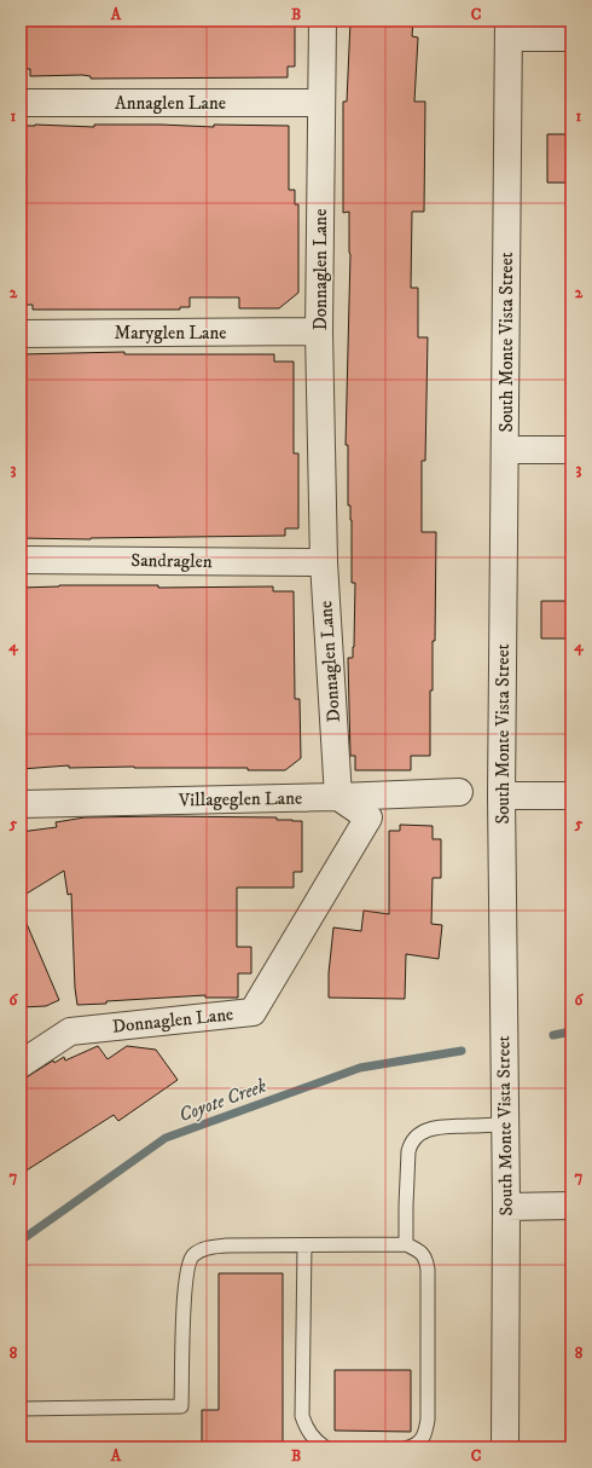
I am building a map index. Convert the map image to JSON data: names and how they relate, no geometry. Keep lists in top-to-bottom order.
{
  "streets": {
    "street": [
      "Annaglen Lane",
      "Donnaglen Lane",
      "Maryglen Lane",
      "South Monte Vista Street",
      "Sandraglen",
      "Villageglen Lane"
    ]
  },
  "crossings": [
    ["Annaglen Lane", "Donnaglen Lane"],
    ["Donnaglen Lane", "Maryglen Lane"],
    ["Donnaglen Lane", "Sandraglen"],
    ["Donnaglen Lane", "Villageglen Lane"]
  ],
  "water": ["Coyote Creek"],
  "grid": {
    "columns": ["A", "B", "C"],
    "rows": [
      "1",
      "2",
      "3",
      "4",
      "5",
      "6",
      "7",
      "8"
    ]
  }
}
